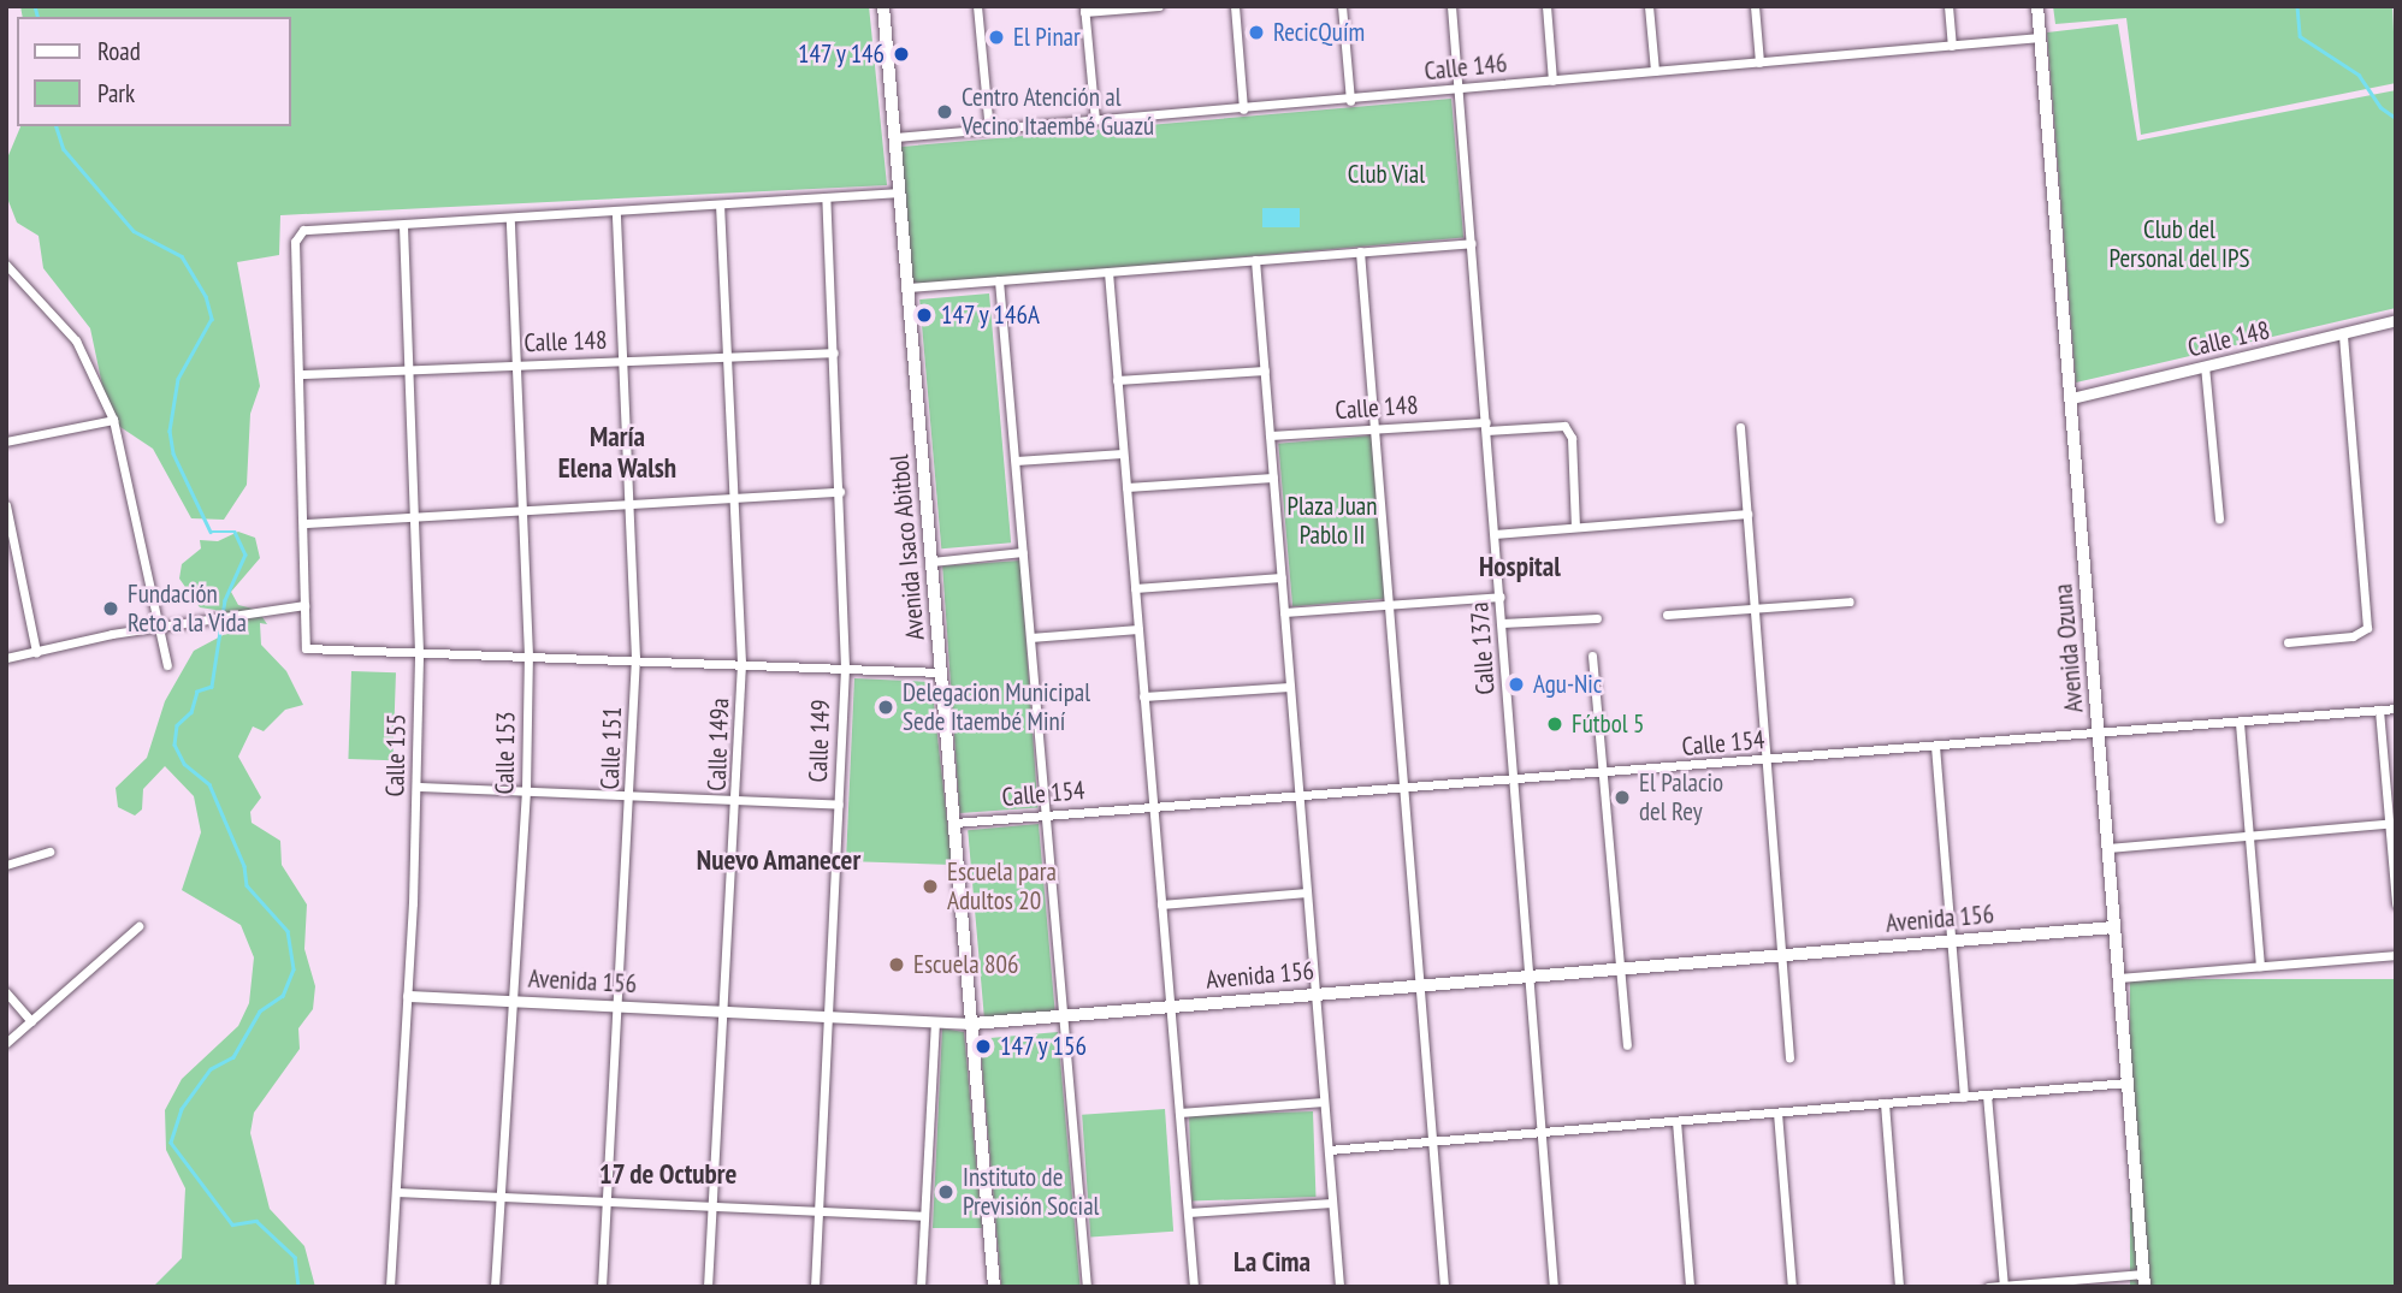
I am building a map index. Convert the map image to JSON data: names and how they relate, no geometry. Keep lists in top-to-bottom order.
{
  "streets": {
    "main road": ["Avenida Isaco Abitbol", "Avenida Ozuna", "Avenida 156"],
    "street": [
      "Calle 146",
      "Calle 148",
      "Calle 137a",
      "Calle 149",
      "Calle 154",
      "Calle 149a",
      "Calle 151",
      "Calle 153",
      "Calle 155"
    ]
  },
  "crossings": [
    ["Calle 146", "Avenida Isaco Abitbol"],
    ["Calle 146", "Calle 137a"],
    ["Calle 146", "Avenida Ozuna"],
    ["Calle 148", "Calle 137a"],
    ["Calle 148", "Avenida Ozuna"],
    ["Calle 148", "Calle 149"],
    ["Calle 148", "Calle 149a"],
    ["Calle 148", "Calle 151"],
    ["Calle 148", "Calle 153"],
    ["Calle 148", "Calle 155"],
    ["Avenida Isaco Abitbol", "Calle 154"],
    ["Avenida Isaco Abitbol", "Avenida 156"],
    ["Calle 137a", "Calle 154"],
    ["Calle 137a", "Avenida 156"],
    ["Avenida Ozuna", "Calle 154"],
    ["Avenida Ozuna", "Avenida 156"],
    ["Calle 149", "Avenida 156"],
    ["Calle 149a", "Avenida 156"],
    ["Calle 151", "Avenida 156"],
    ["Calle 153", "Avenida 156"],
    ["Calle 155", "Avenida 156"]
  ],
  "districts": [
    "María Elena Walsh",
    "Hospital",
    "Nuevo Amanecer",
    "17 de Octubre",
    "La Cima"
  ],
  "parks": ["Club Vial", "Club del Personal del IPS", "Plaza Juan Pablo II"],
  "places": [
    "RecicQuím",
    "El Pinar",
    "147 y 146",
    "Centro Atención al Vecino Itaembé Guazú",
    "147 y 146A",
    "Fundación Reto a la Vida",
    "Agu-Nic",
    "Delegacion Municipal Sede Itaembé Miní",
    "Fútbol 5",
    "El Palacio del Rey",
    "Escuela para Adultos 20",
    "Escuela 806",
    "147 y 156",
    "Instituto de Previsión Social"
  ],
  "legend": ["Road", "Park"]
}
